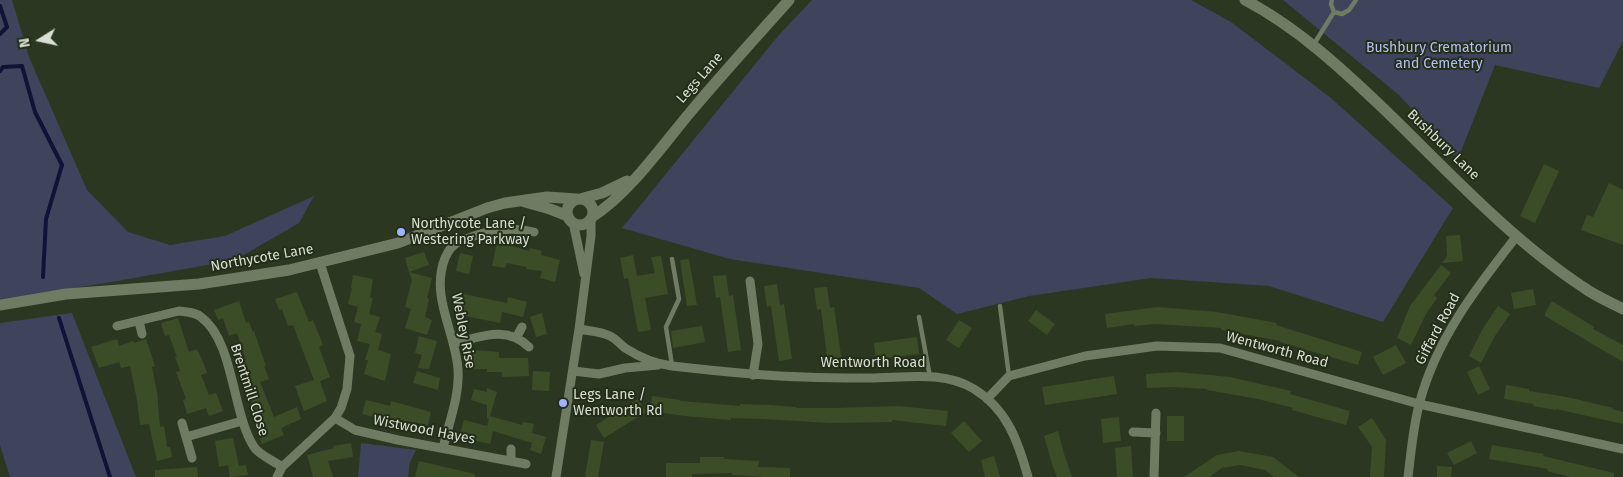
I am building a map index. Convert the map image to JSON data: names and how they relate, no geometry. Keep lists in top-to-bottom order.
{
  "streets": {
    "street": [
      "Legs Lane",
      "Bushbury Lane",
      "Northycote Lane",
      "Giffard Road",
      "Webley Rise",
      "Wentworth Road",
      "Brentmill Close",
      "Wistwood Hayes"
    ]
  },
  "crossings": [
    ["Legs Lane", "Northycote Lane"],
    ["Bushbury Lane", "Giffard Road"],
    ["Giffard Road", "Wentworth Road"],
    ["Webley Rise", "Wistwood Hayes"]
  ],
  "parks": ["Bushbury Crematorium and Cemetery"],
  "places": ["Northycote Lane / Westering Parkway", "Legs Lane / Wentworth Rd"],
  "north": "left"
}
